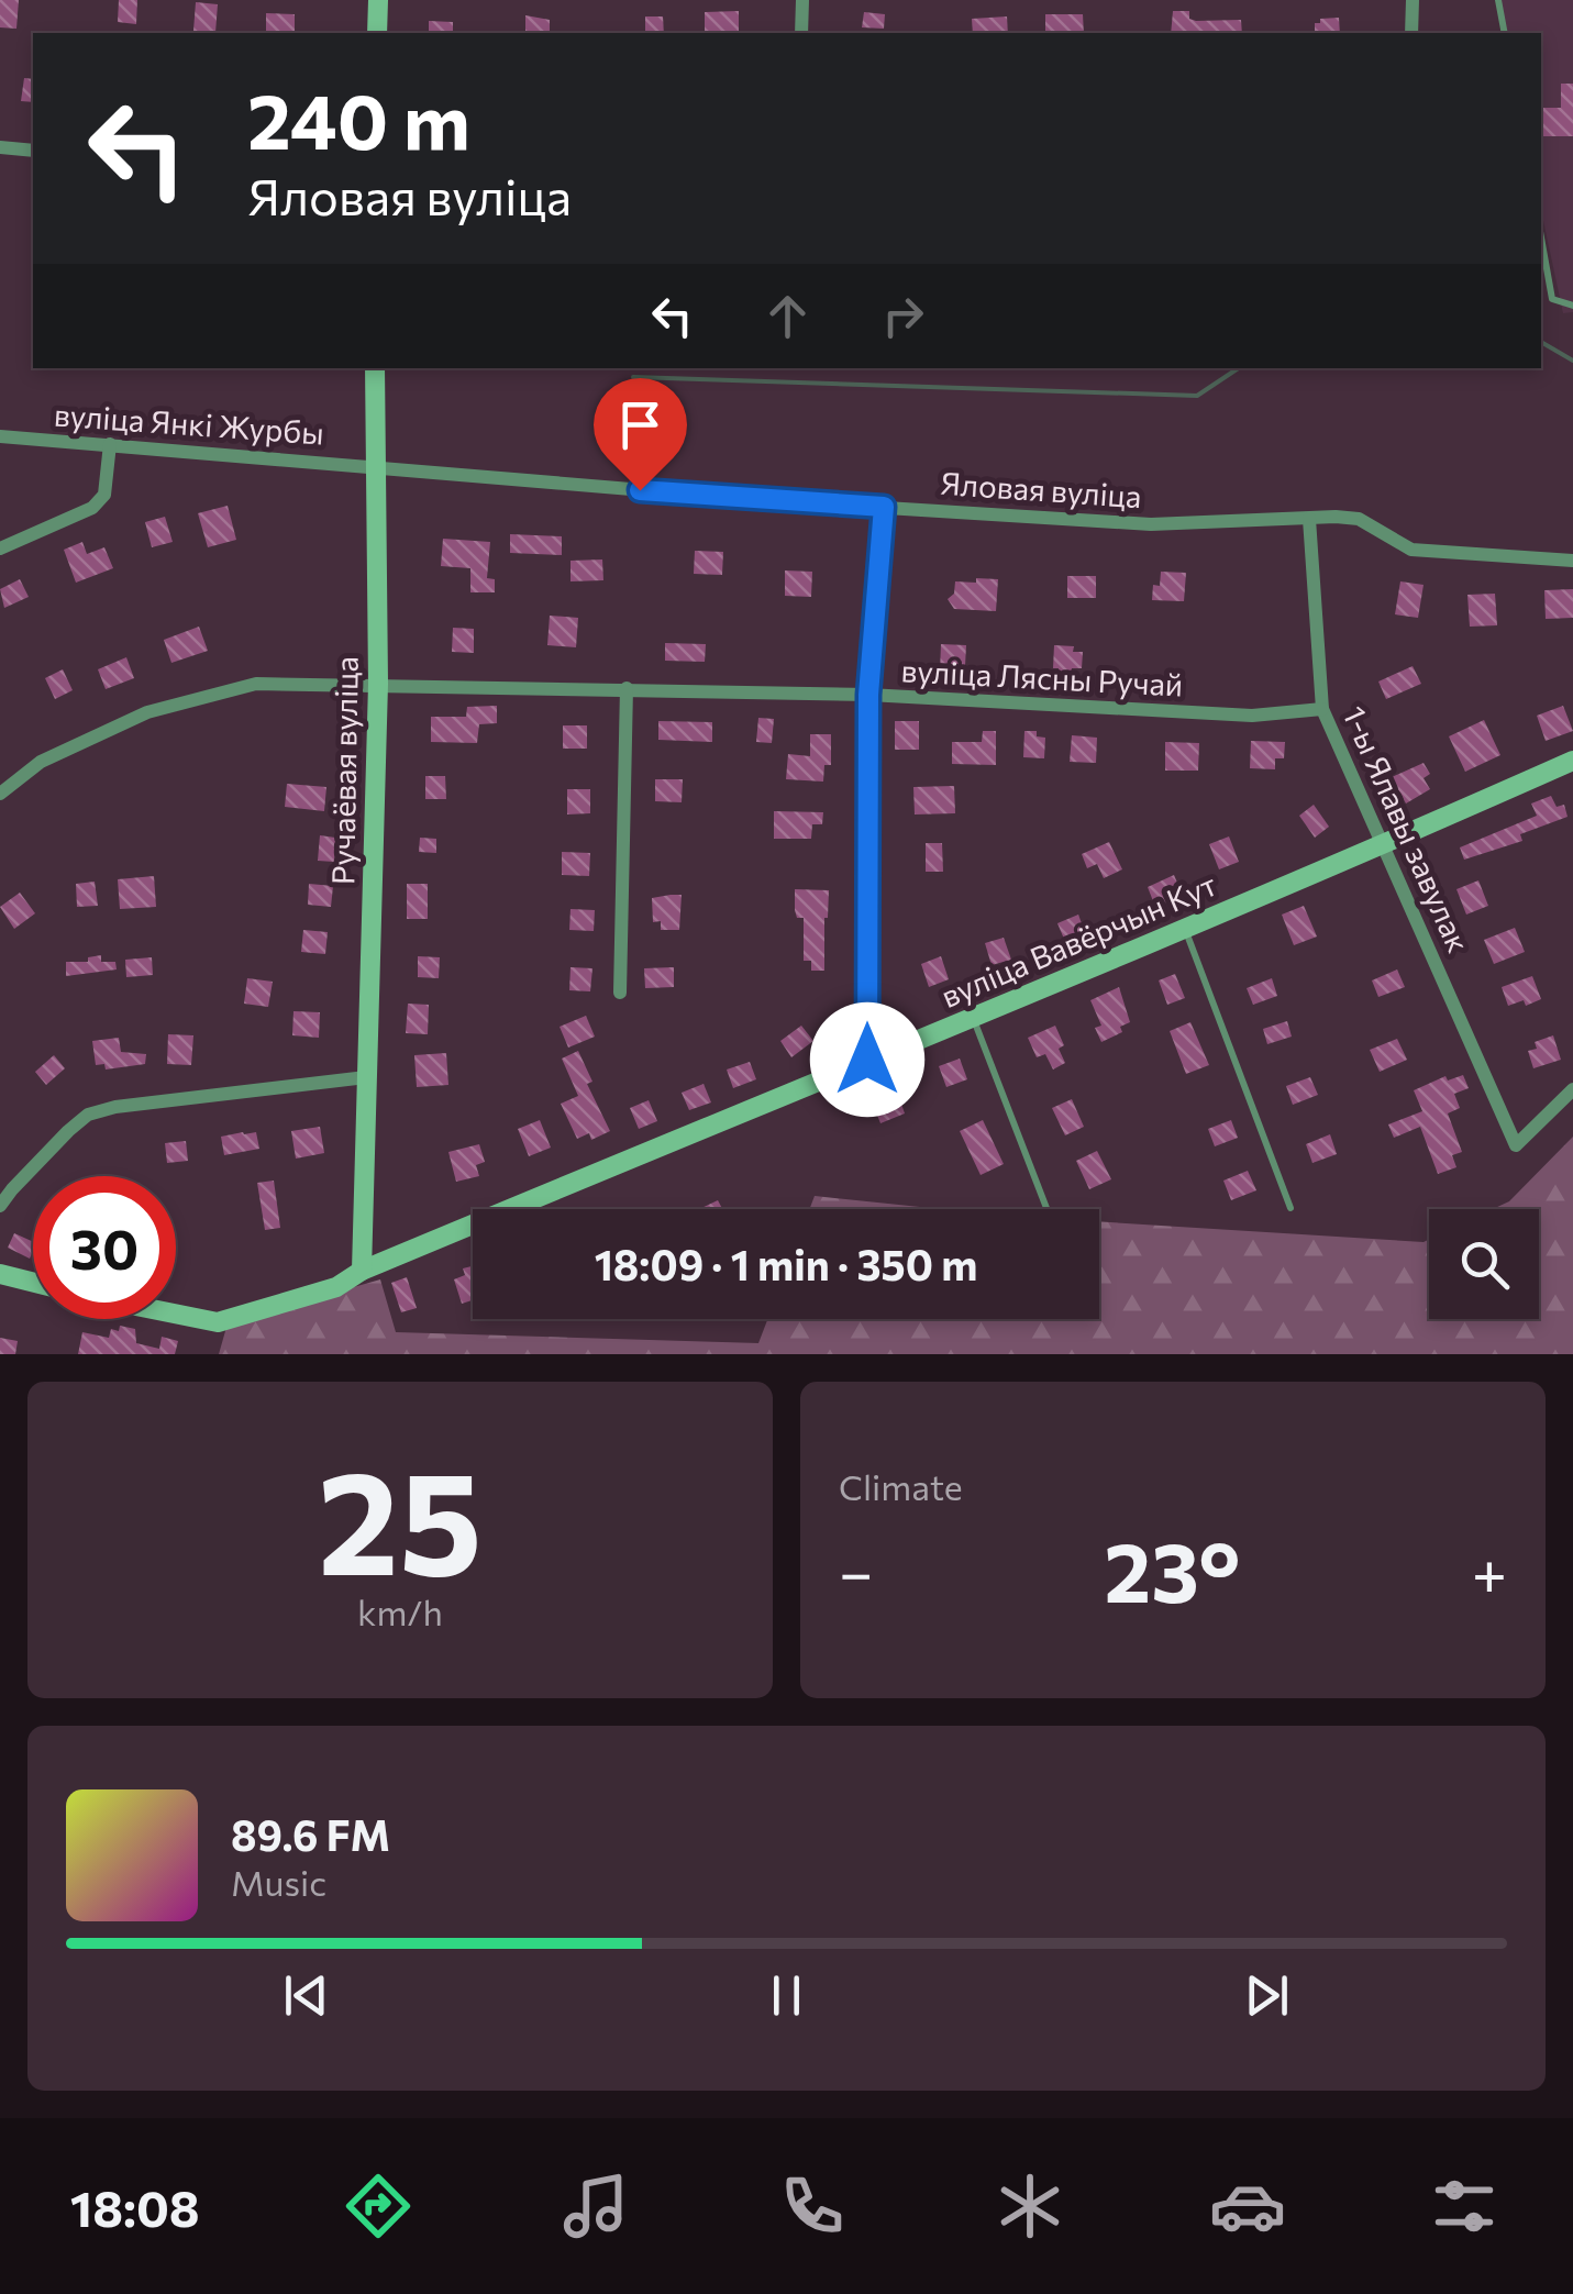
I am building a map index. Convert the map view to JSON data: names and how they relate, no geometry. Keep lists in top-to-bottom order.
{
  "streets": {
    "street": [
      "вуліца Янкі Журбы",
      "Яловая вуліца",
      "вуліца Лясны Ручай",
      "Ручаёвая вуліца",
      "1-ы Ялавы завулак",
      "вуліца Вавёрчын Кут"
    ]
  },
  "crossings": [
    ["вуліца Янкі Журбы", "Яловая вуліца"],
    ["вуліца Янкі Журбы", "Ручаёвая вуліца"],
    ["Яловая вуліца", "Ручаёвая вуліца"],
    ["Яловая вуліца", "1-ы Ялавы завулак"],
    ["вуліца Лясны Ручай", "Ручаёвая вуліца"],
    ["вуліца Лясны Ручай", "1-ы Ялавы завулак"],
    ["Ручаёвая вуліца", "вуліца Вавёрчын Кут"],
    ["1-ы Ялавы завулак", "вуліца Вавёрчын Кут"]
  ],
  "page": {
    "turn": ["240 m", "Яловая вуліца"],
    "limit": "30",
    "trip": "18:09 · 1 min · 350 m",
    "tile": [
      ["25", "km/h"],
      "Climate"
    ],
    "heat": ["−", "23°", "+"],
    "song": ["89.6 FM", "Music"],
    "tabs": "18:08"
  }
}
